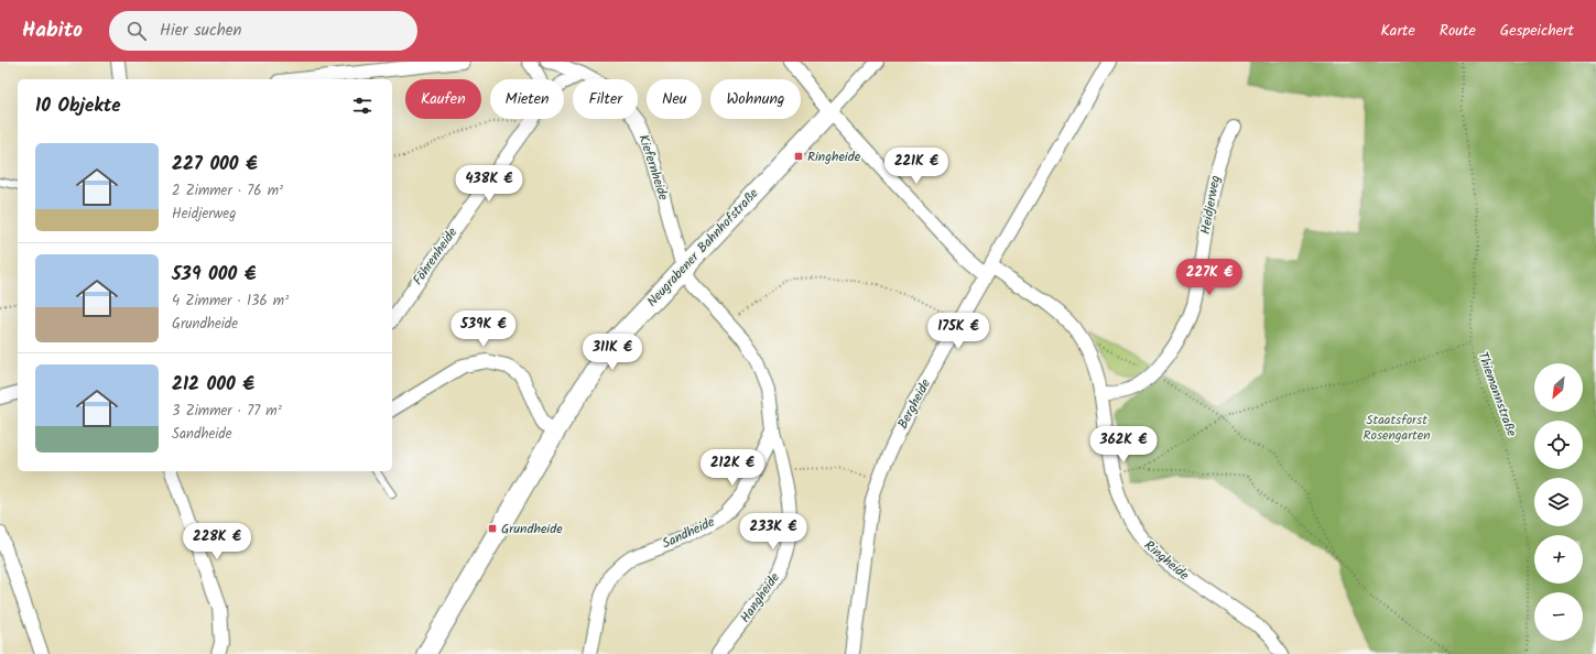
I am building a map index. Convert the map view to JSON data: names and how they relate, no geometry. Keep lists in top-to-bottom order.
{
  "streets": {
    "street": [
      "Kiefernheide",
      "Heidjerweg",
      "Neugrabener Bahnhofstraße",
      "Föhrenheide",
      "Bergheide",
      "Sandheide",
      "Ringheide",
      "Hangheide"
    ],
    "path": ["Thiemannstraße"]
  },
  "crossings": [
    ["Kiefernheide", "Neugrabener Bahnhofstraße"],
    ["Kiefernheide", "Föhrenheide"],
    ["Heidjerweg", "Ringheide"],
    ["Neugrabener Bahnhofstraße", "Ringheide"],
    ["Bergheide", "Ringheide"],
    ["Sandheide", "Hangheide"]
  ],
  "parks": ["Staatsforst Rosengarten"],
  "places": {
    "transit": ["Ringheide", "Grundheide"]
  },
  "north": "bottom left",
  "page": {
    "header": "Habito",
    "search": "Hier suchen",
    "nav": ["Karte", "Route", "Gespeichert"],
    "chip": [
      "Kaufen",
      "Mieten",
      "Filter",
      "Neu",
      "Wohnung"
    ],
    "heading": "10 Objekte",
    "list": [
      {
        "name": "227 000 €",
        "note": "2 Zimmer · 76 m² · Heidjerweg"
      },
      {
        "name": "539 000 €",
        "note": "4 Zimmer · 136 m² · Grundheide"
      },
      {
        "name": "212 000 €",
        "note": "3 Zimmer · 77 m² · Sandheide"
      }
    ],
    "price": [
      "221K €",
      "438K €",
      "227K €",
      "539K €",
      "175K €",
      "311K €",
      "362K €",
      "212K €",
      "233K €",
      "228K €"
    ],
    "map_buttons": ["+", "−"]
  }
}
